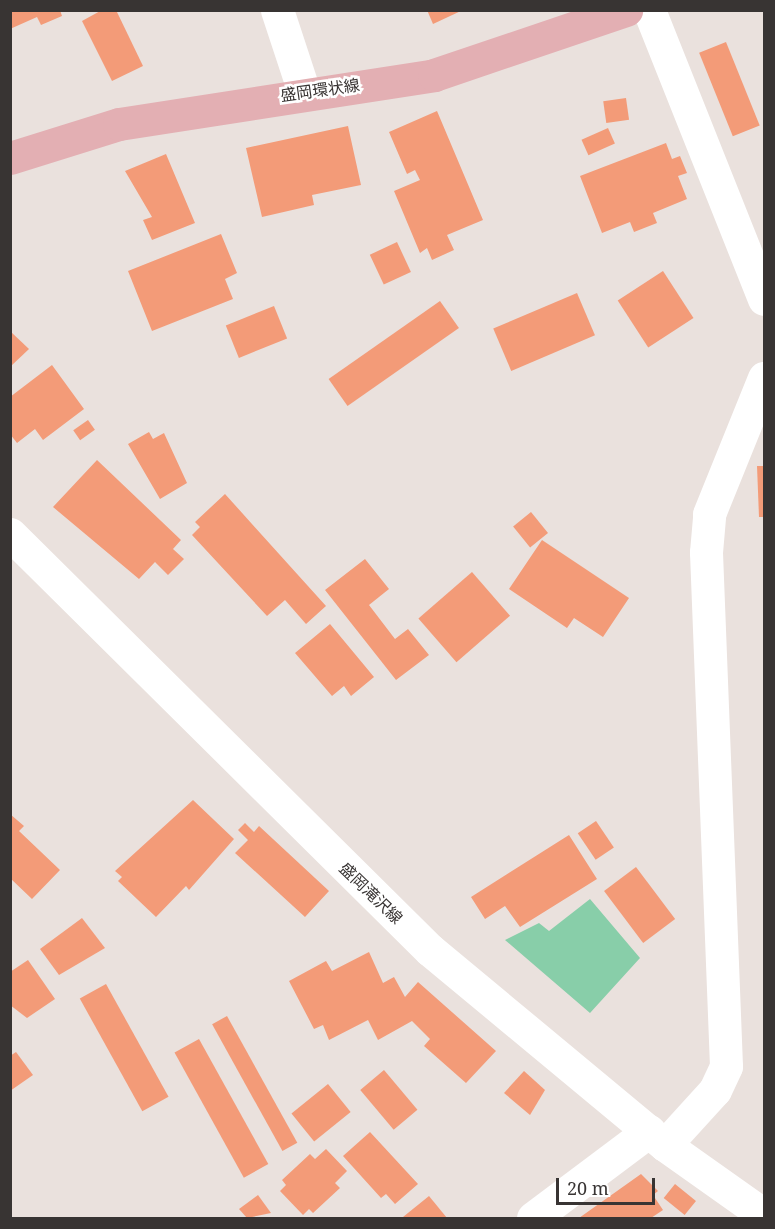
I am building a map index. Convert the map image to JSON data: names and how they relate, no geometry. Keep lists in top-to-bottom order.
{
  "streets": {
    "main road": ["盛岡環状線"],
    "street": ["盛岡滝沢線"]
  },
  "scale_bar": "20 m"
}
